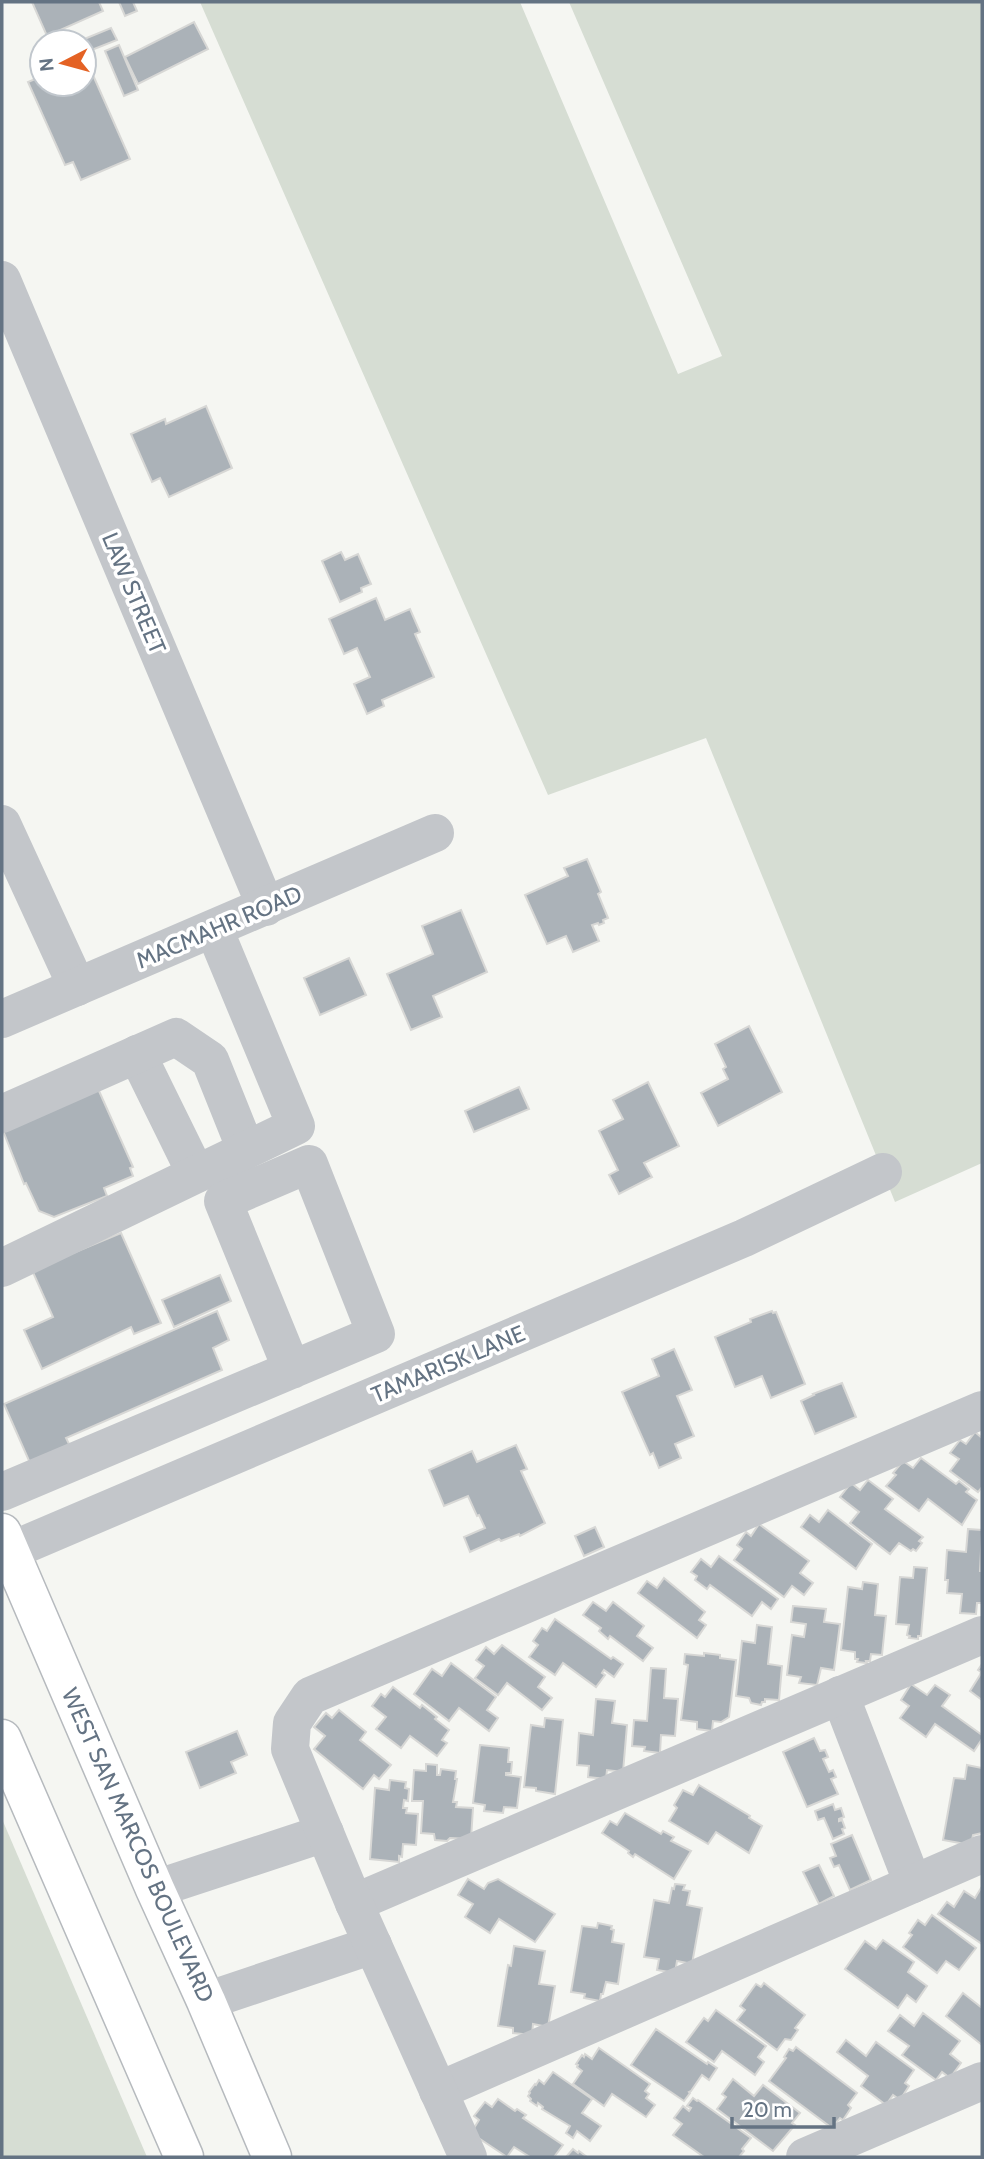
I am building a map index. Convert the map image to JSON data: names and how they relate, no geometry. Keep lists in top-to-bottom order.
{
  "streets": {
    "main road": ["WEST SAN MARCOS BOULEVARD"],
    "street": ["LAW STREET", "MACMAHR ROAD", "TAMARISK LANE"]
  },
  "crossings": [
    ["LAW STREET", "MACMAHR ROAD"],
    ["TAMARISK LANE", "WEST SAN MARCOS BOULEVARD"]
  ],
  "scale_bar": "20 m",
  "north": "left"
}
